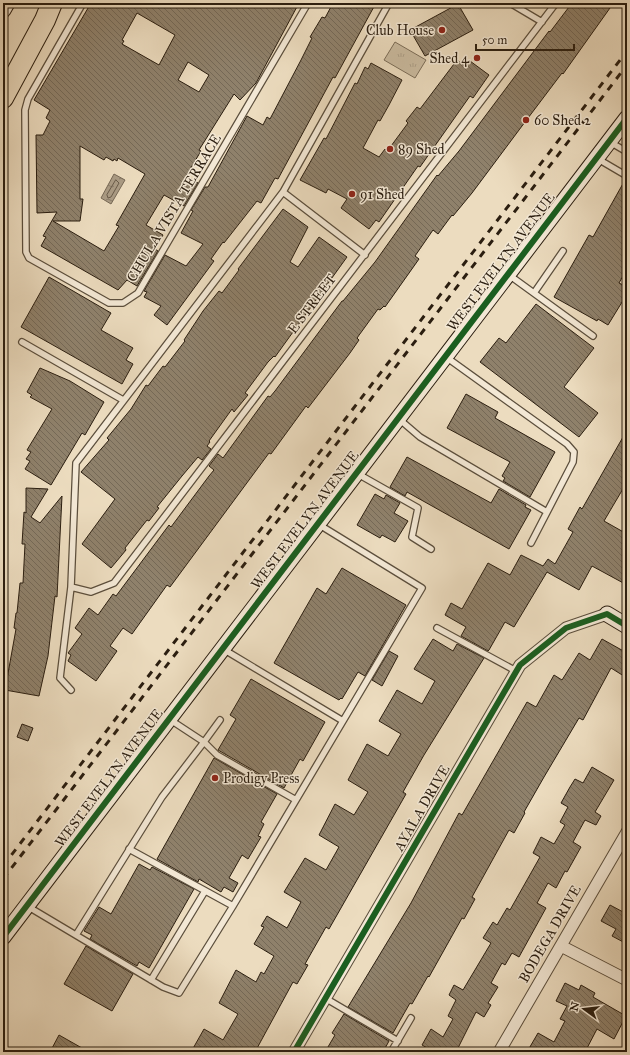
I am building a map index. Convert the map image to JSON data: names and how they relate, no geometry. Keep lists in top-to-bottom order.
{
  "streets": {
    "main road": ["WEST EVELYN AVENUE"],
    "street": ["AYALA DRIVE", "BODEGA DRIVE"],
    "lane": ["CHULA VISTA TERRACE", "E STREET"]
  },
  "places": [
    "Club House",
    "Shed 4",
    "60 Shed 2",
    "89 Shed",
    "91 Shed",
    "Prodigy Press"
  ],
  "scale_bar": "50 m",
  "north": "left"
}
